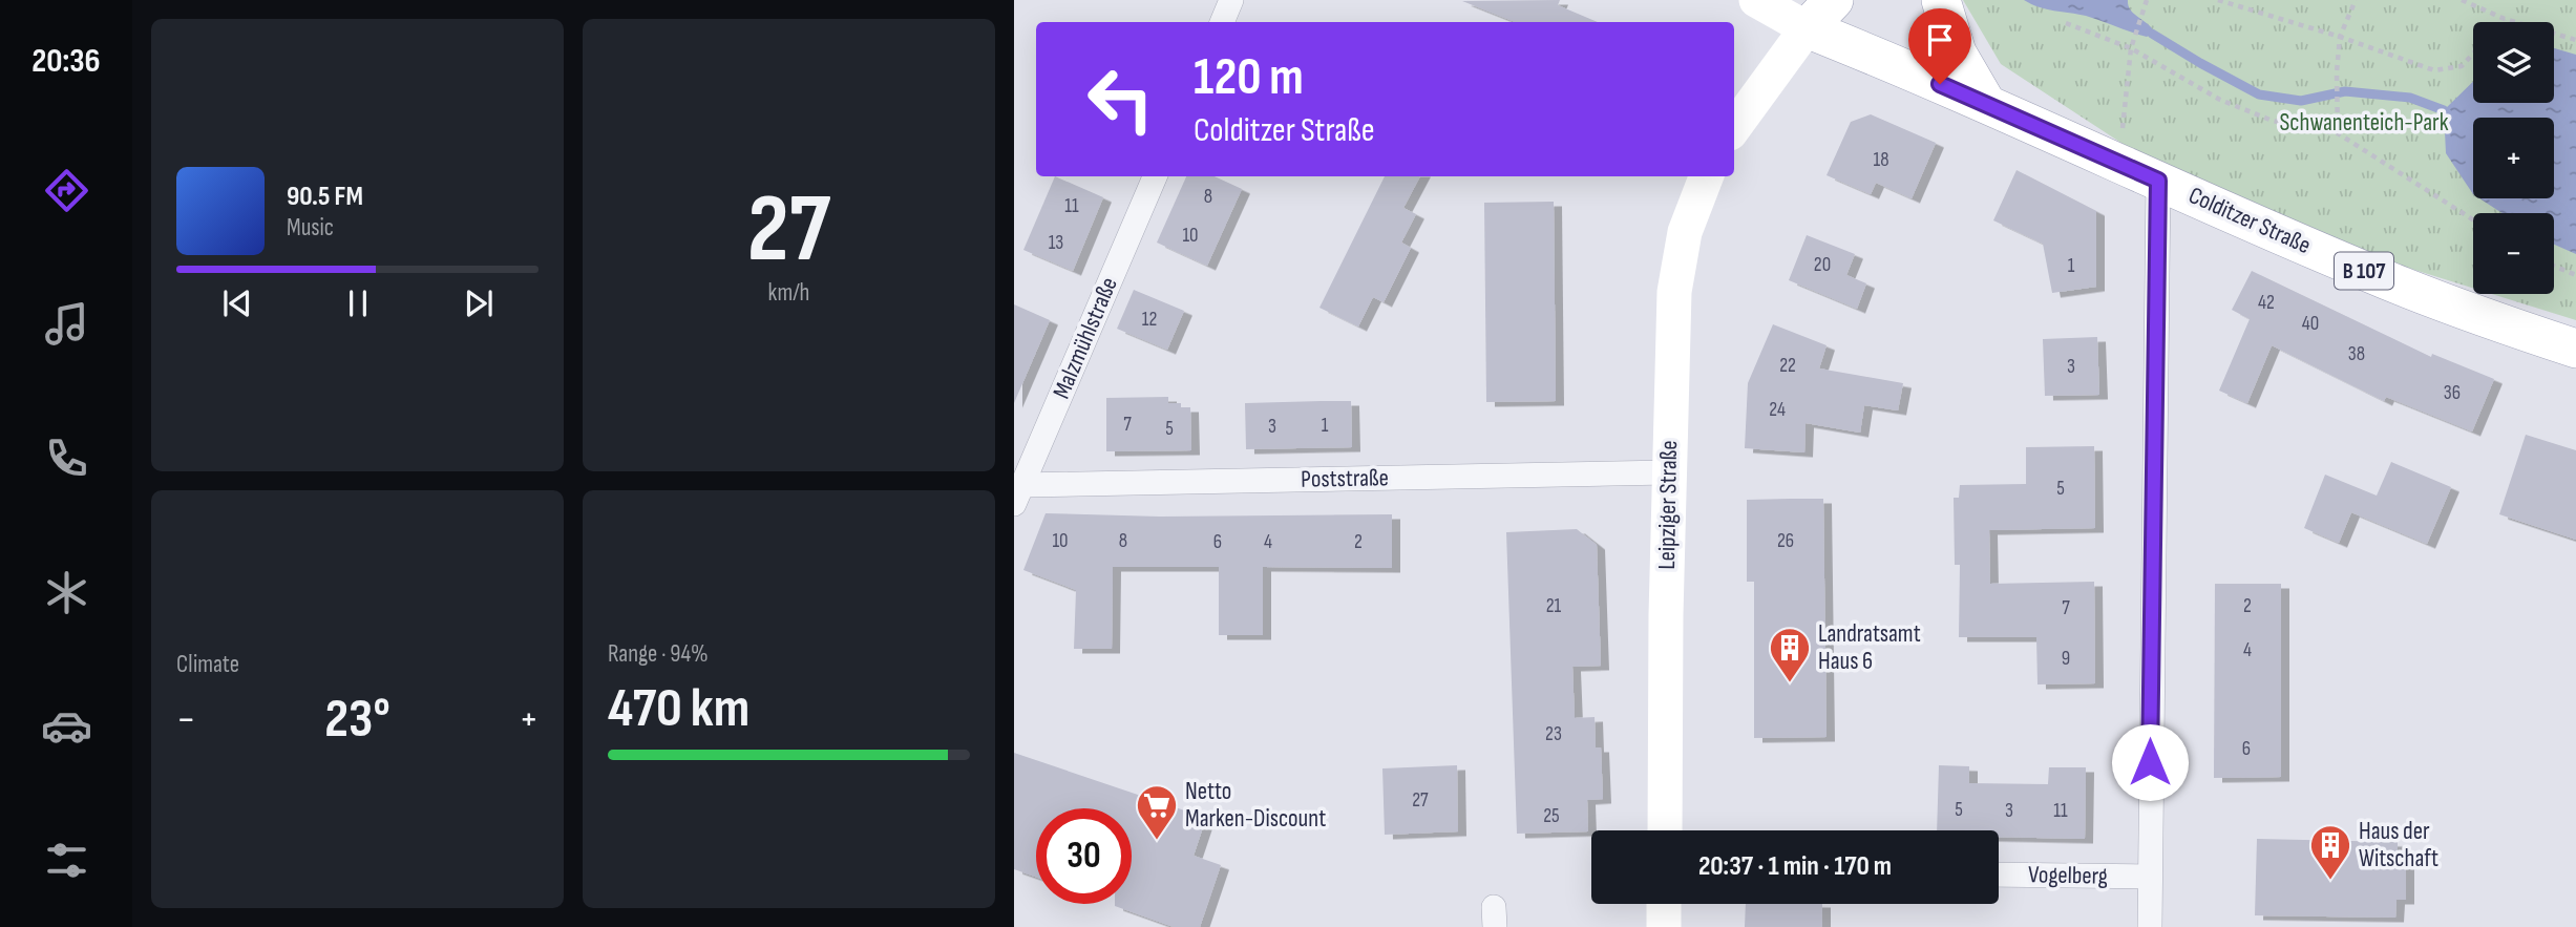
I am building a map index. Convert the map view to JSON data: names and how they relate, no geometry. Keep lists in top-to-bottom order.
{
  "streets": {
    "main road": ["Colditzer Straße", "B 107", "Leipziger Straße"],
    "street": ["Malzmühlstraße", "Poststraße", "Vogelberg"]
  },
  "crossings": [
    ["Malzmühlstraße", "Poststraße"],
    ["Poststraße", "Leipziger Straße"]
  ],
  "parks": ["Schwanenteich-Park"],
  "places": {
    "building": ["Landratsamt Haus 6", "Haus der Witschaft"],
    "supermarket": ["Netto Marken-Discount"]
  },
  "house_numbers": [
    "18",
    "8",
    "11",
    "10",
    "13",
    "20",
    "1",
    "42",
    "12",
    "40",
    "38",
    "22",
    "3",
    "36",
    "24",
    "7",
    "1",
    "3",
    "5",
    "5",
    "10",
    "8",
    "26",
    "6",
    "4",
    "2",
    "21",
    "2",
    "7",
    "4",
    "9",
    "23",
    "6",
    "27",
    "5",
    "3",
    "11",
    "25"
  ],
  "page": {
    "tabs": "20:36",
    "tile": [
      ["27", "km/h"],
      "Climate",
      ["Range · 94%", "470 km"]
    ],
    "map_buttons": ["+", "−"],
    "turn": ["120 m", "Colditzer Straße"],
    "song": ["90.5 FM", "Music"],
    "heat": ["−", "23°", "+"],
    "limit": "30",
    "trip": "20:37 · 1 min · 170 m"
  }
}
